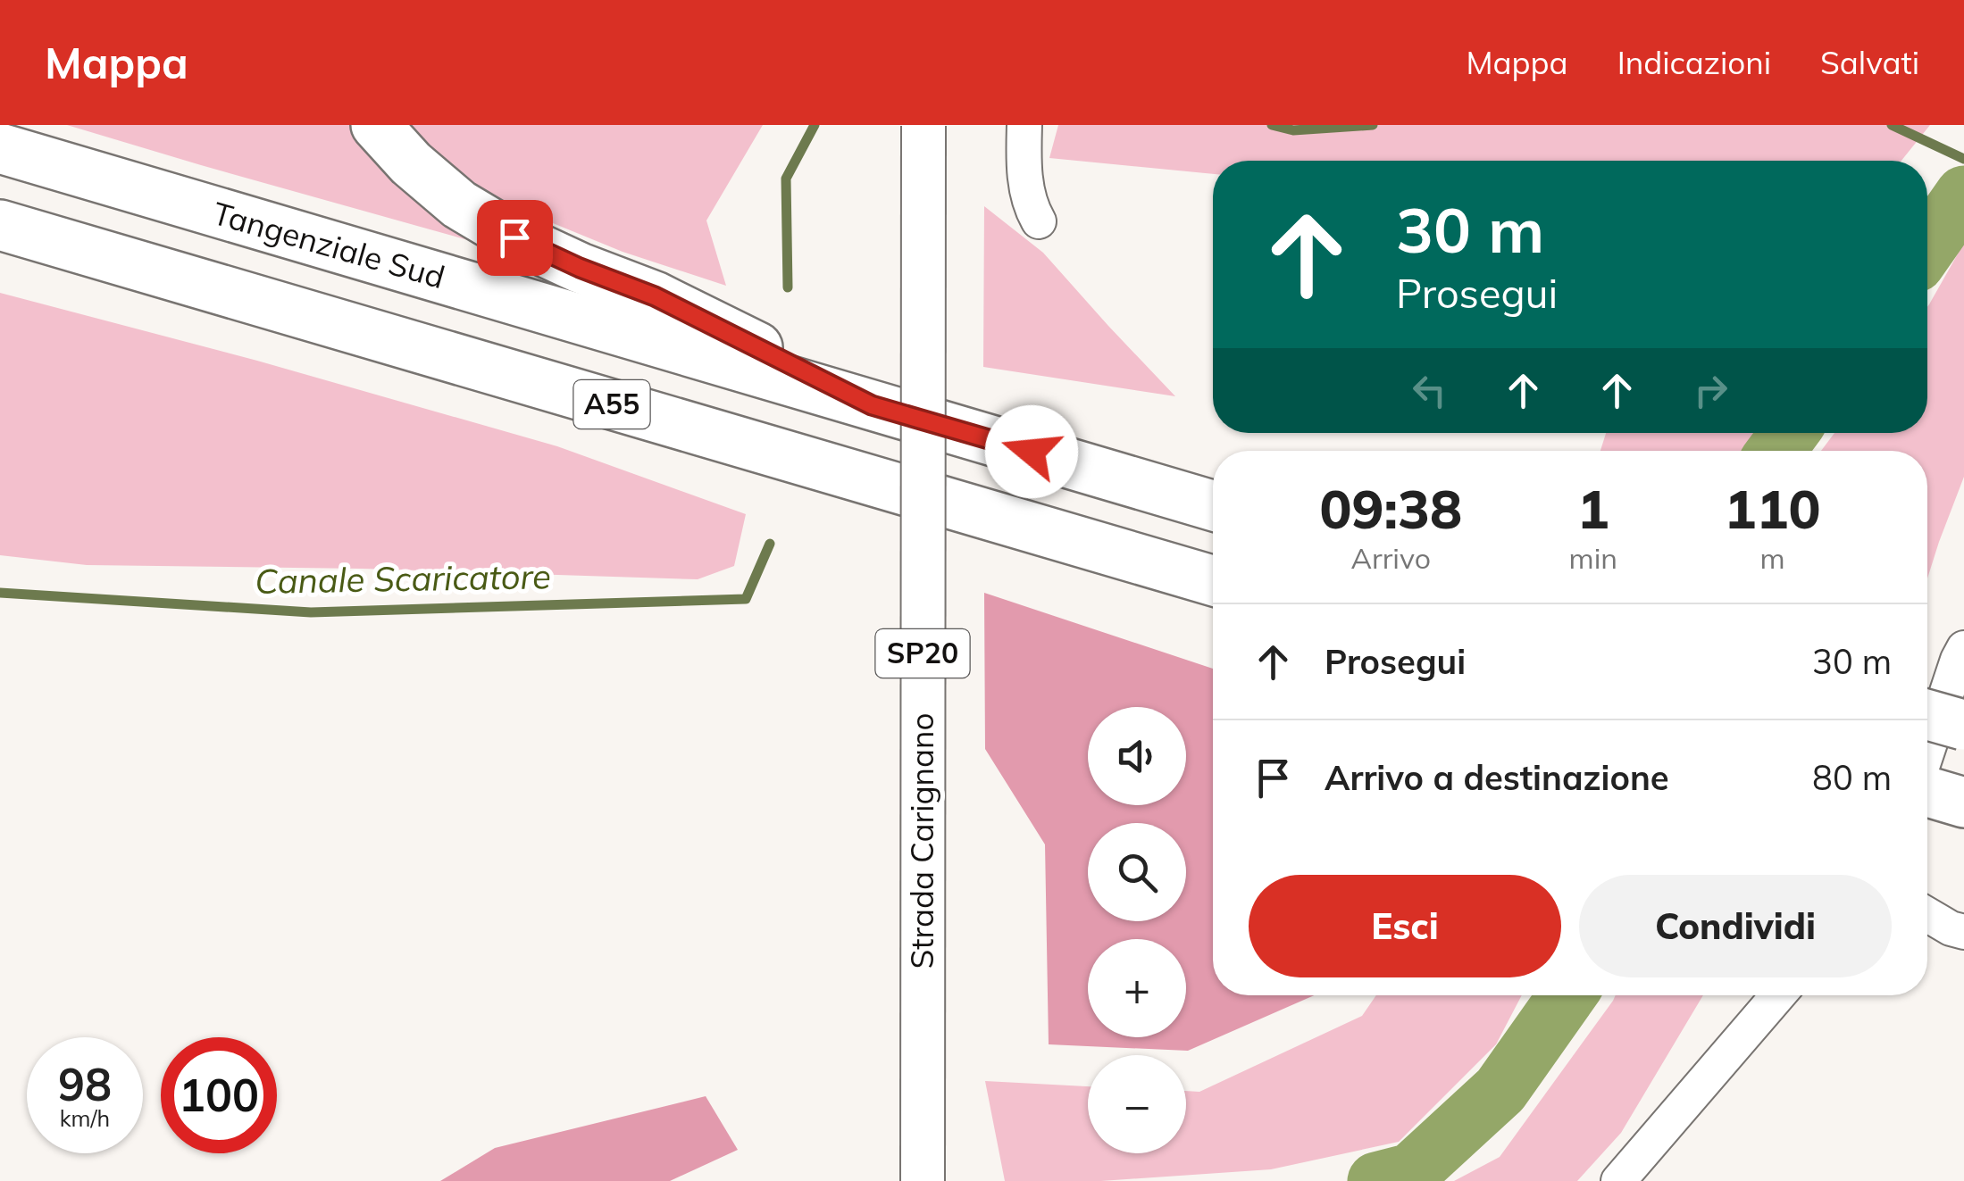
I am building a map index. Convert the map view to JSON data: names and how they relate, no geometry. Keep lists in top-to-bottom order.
{
  "streets": {
    "highway": ["Tangenziale Sud", "A55"],
    "main road": ["SP20", "Strada Carignano"]
  },
  "water": ["Canale Scaricatore"],
  "page": {
    "header": "Mappa",
    "nav": ["Mappa", "Indicazioni", "Salvati"],
    "turn": ["30 m", "Prosegui"],
    "eta": [
      "09:38",
      "Arrivo",
      "1",
      "min",
      "110",
      "m"
    ],
    "list": [
      {
        "name": "Prosegui",
        "value": "30 m"
      },
      {
        "name": "Arrivo a destinazione",
        "value": "80 m"
      }
    ],
    "map_buttons": ["+", "−"],
    "buttons": ["Esci", "Condividi"],
    "speed": "98 km/h",
    "limit": "100"
  }
}
